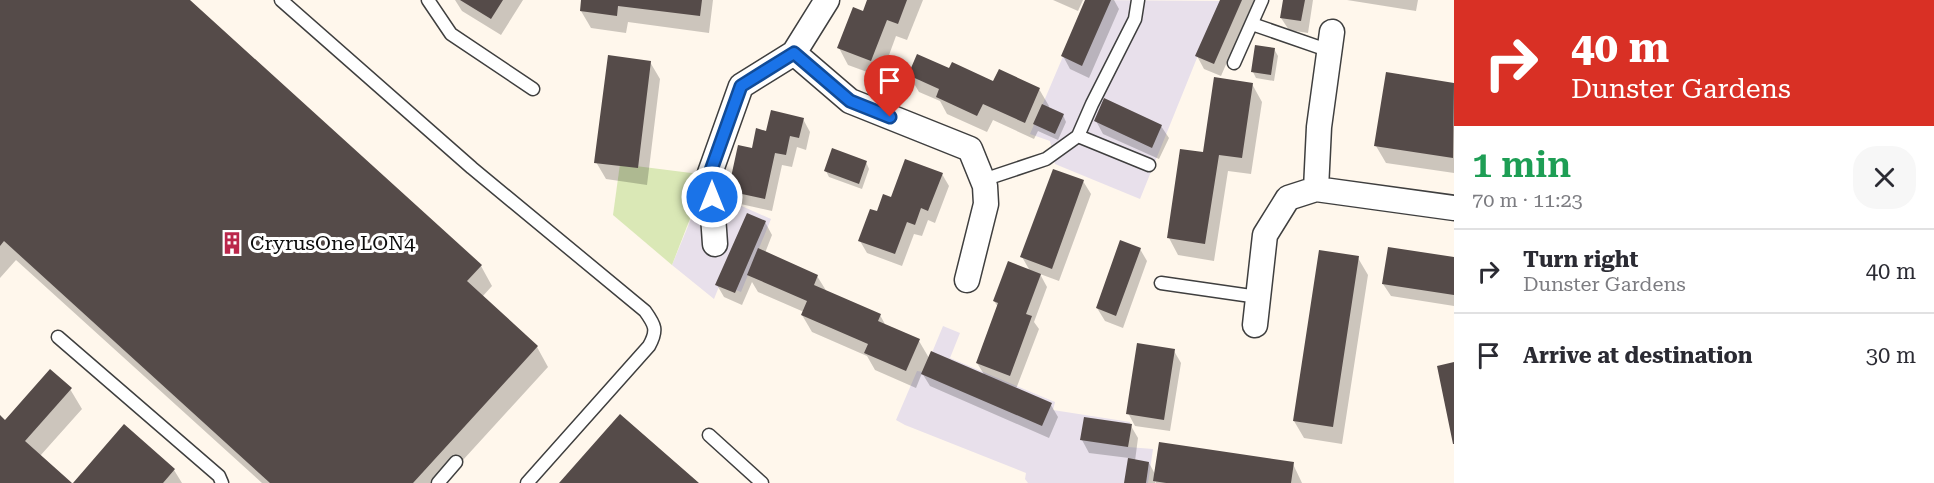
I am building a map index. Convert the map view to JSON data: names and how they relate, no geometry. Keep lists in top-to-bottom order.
{
  "places": {
    "building": ["CryrusOne LON4"]
  },
  "page": {
    "turn": ["40 m", "Dunster Gardens"],
    "heading": ["1 min", "70 m · 11:23"],
    "list": [
      {
        "name": "Turn right",
        "note": "Dunster Gardens",
        "value": "40 m"
      },
      {
        "name": "Arrive at destination",
        "value": "30 m"
      }
    ]
  }
}
